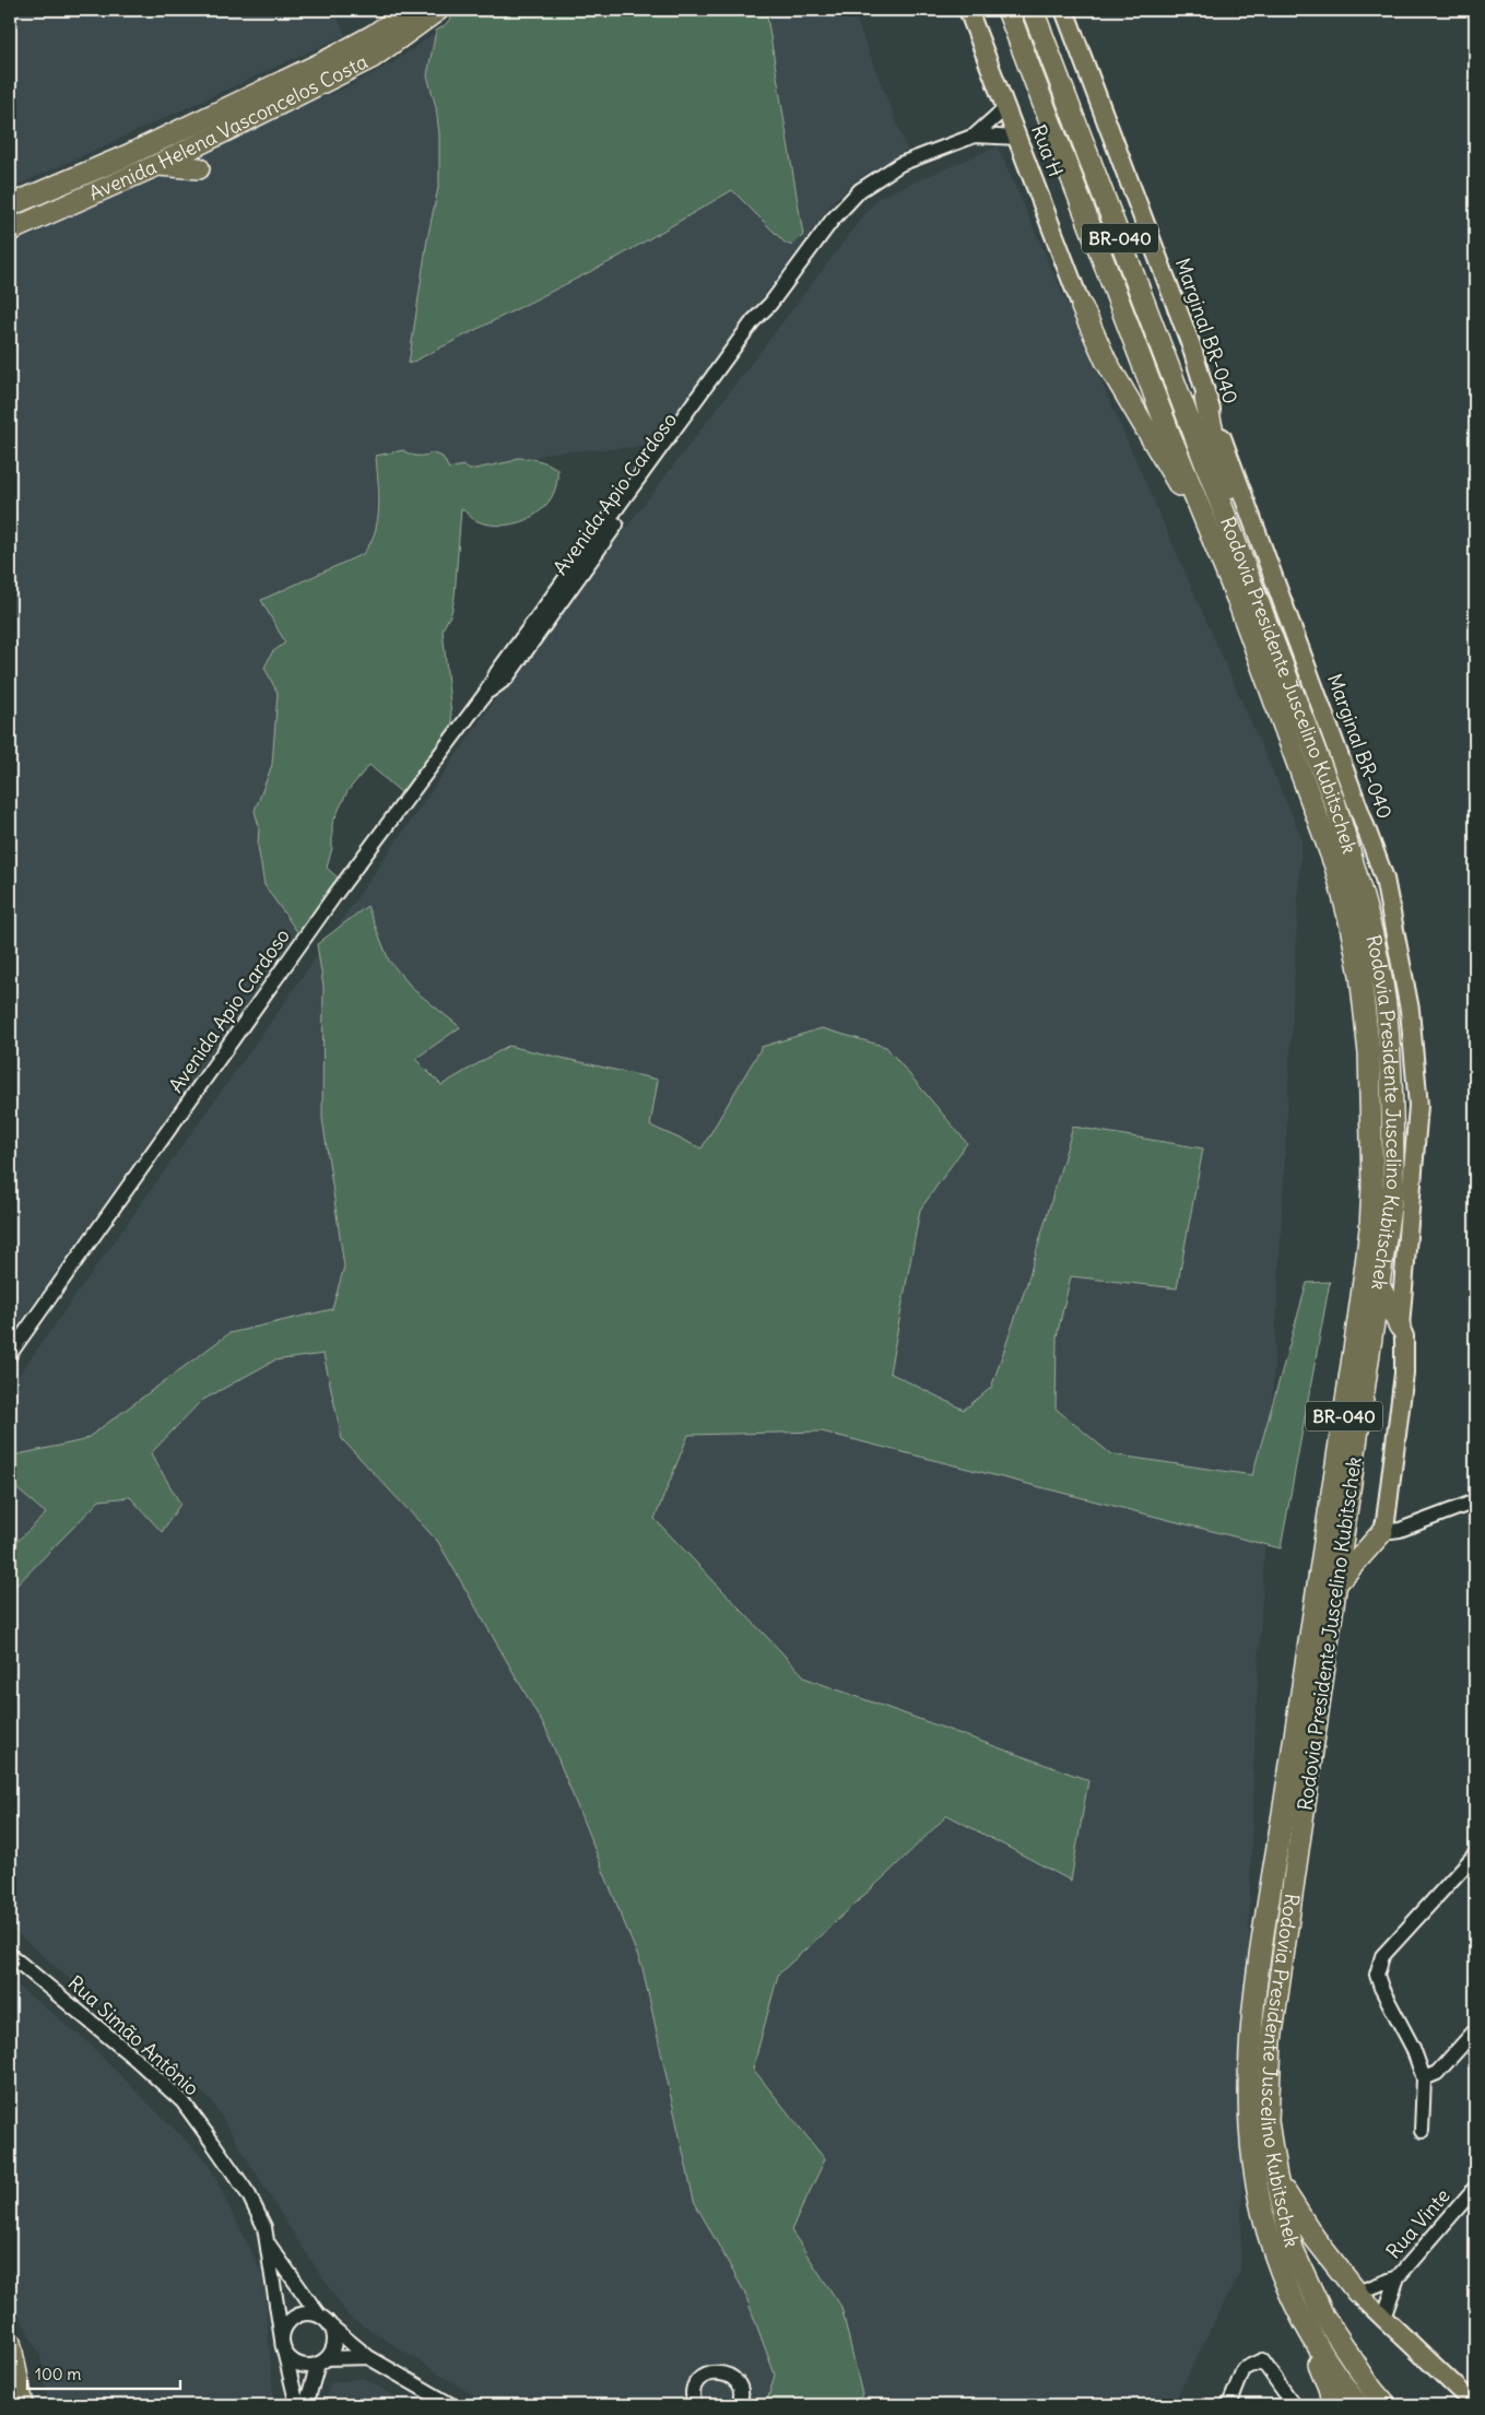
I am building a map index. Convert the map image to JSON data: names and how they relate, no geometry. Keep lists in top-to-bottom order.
{
  "streets": {
    "highway": ["Avenida Helena Vasconcelos Costa", "BR-040", "Rodovia Presidente Juscelino Kubitschek"],
    "main road": ["Rua H", "Marginal BR-040"],
    "street": ["Avenida Apio Cardoso", "Rua Simão Antônio", "Rua Vinte"]
  },
  "crossings": [
    ["Rua H", "Avenida Apio Cardoso"]
  ],
  "scale_bar": "100 m"
}
